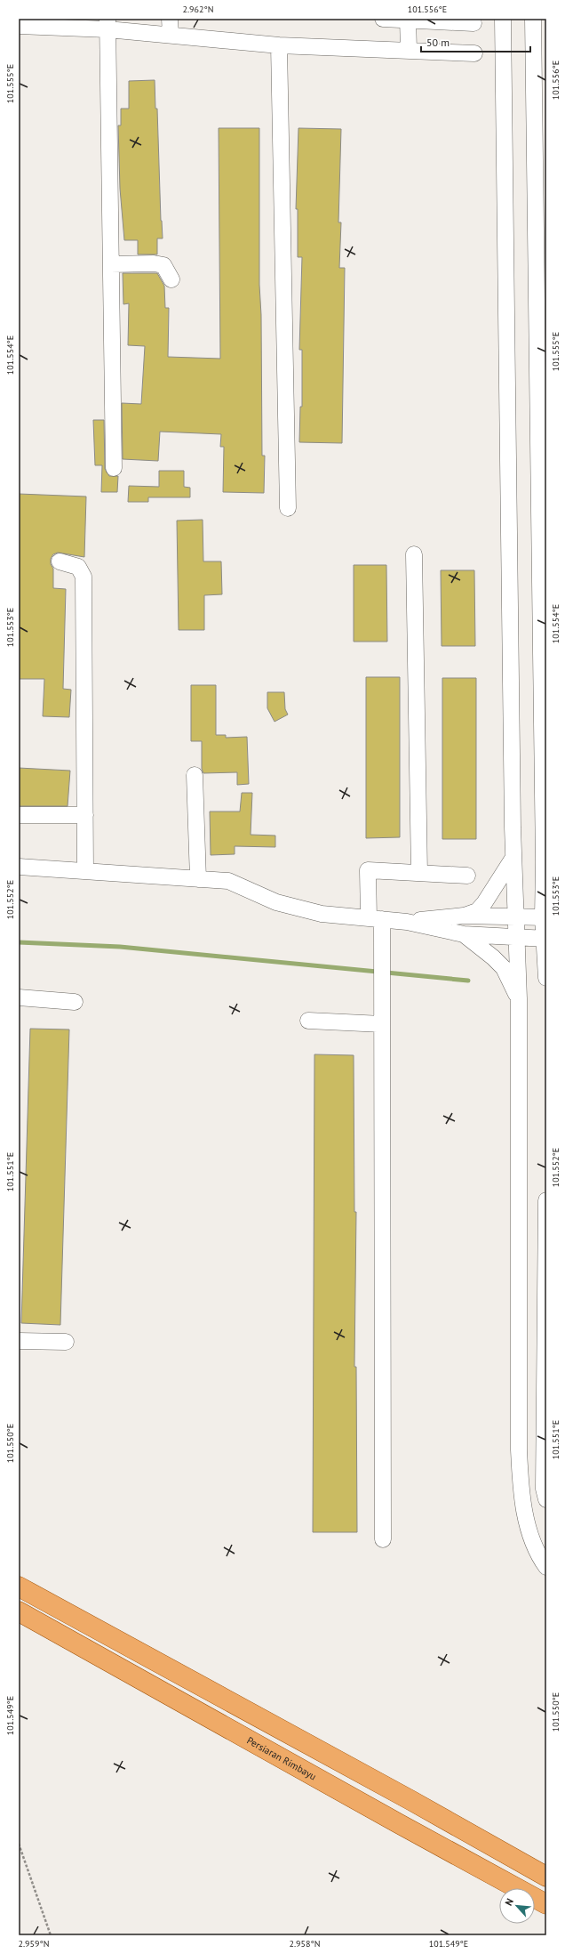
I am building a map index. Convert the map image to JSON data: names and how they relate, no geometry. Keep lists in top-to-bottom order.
{
  "streets": {
    "main road": ["Persiaran Rimbayu"]
  },
  "scale_bar": "50 m",
  "north": "top left",
  "coordinates": [
    "2.962°N",
    "101.556°E",
    "101.555°E",
    "101.554°E",
    "101.553°E",
    "101.552°E",
    "101.551°E",
    "101.550°E",
    "101.549°E",
    "2.959°N",
    "2.958°N"
  ]
}
